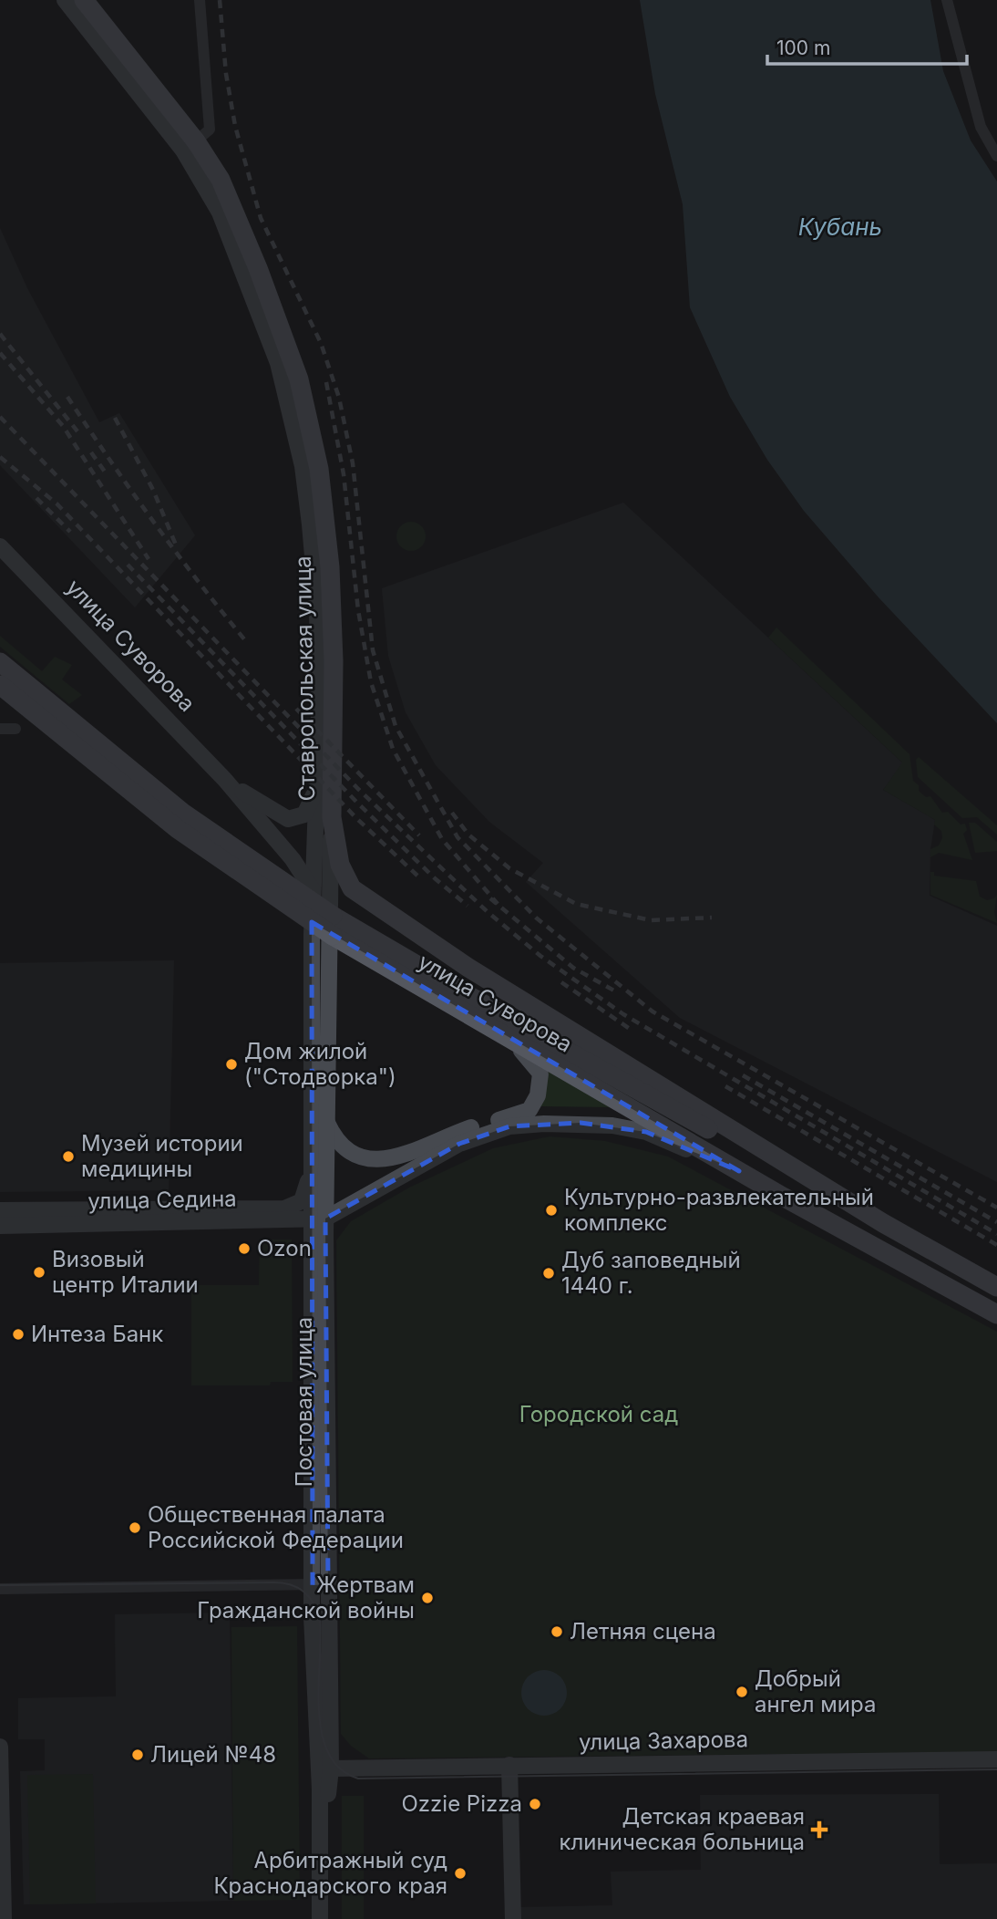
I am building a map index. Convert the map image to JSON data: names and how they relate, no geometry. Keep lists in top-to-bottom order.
{
  "streets": {
    "main road": [
      "улица Суворова",
      "Ставропольская улица",
      "улица Седина",
      "Постовая улица",
      "улица Захарова"
    ]
  },
  "crossings": [
    ["улица Суворова", "Ставропольская улица"],
    ["Ставропольская улица", "Постовая улица"],
    ["улица Седина", "Постовая улица"],
    ["Постовая улица", "улица Захарова"]
  ],
  "water": ["Кубань"],
  "parks": ["Городской сад"],
  "places": {
    "other": [
      "Дом жилой (\"Стодворка\")",
      "Музей истории медицины",
      "Культурно-развлекательный комплекс",
      "Ozon",
      "Визовый центр Италии",
      "Дуб заповедный 1440 г.",
      "Интеза Банк",
      "Общественная палата Российской Федерации",
      "Жертвам Гражданской войны",
      "Летняя сцена",
      "Добрый ангел мира",
      "Лицей №48",
      "Ozzie Pizza",
      "Арбитражный суд Краснодарского края"
    ],
    "health": ["Детская краевая клиническая больница"]
  },
  "scale_bar": "100 m"
}
